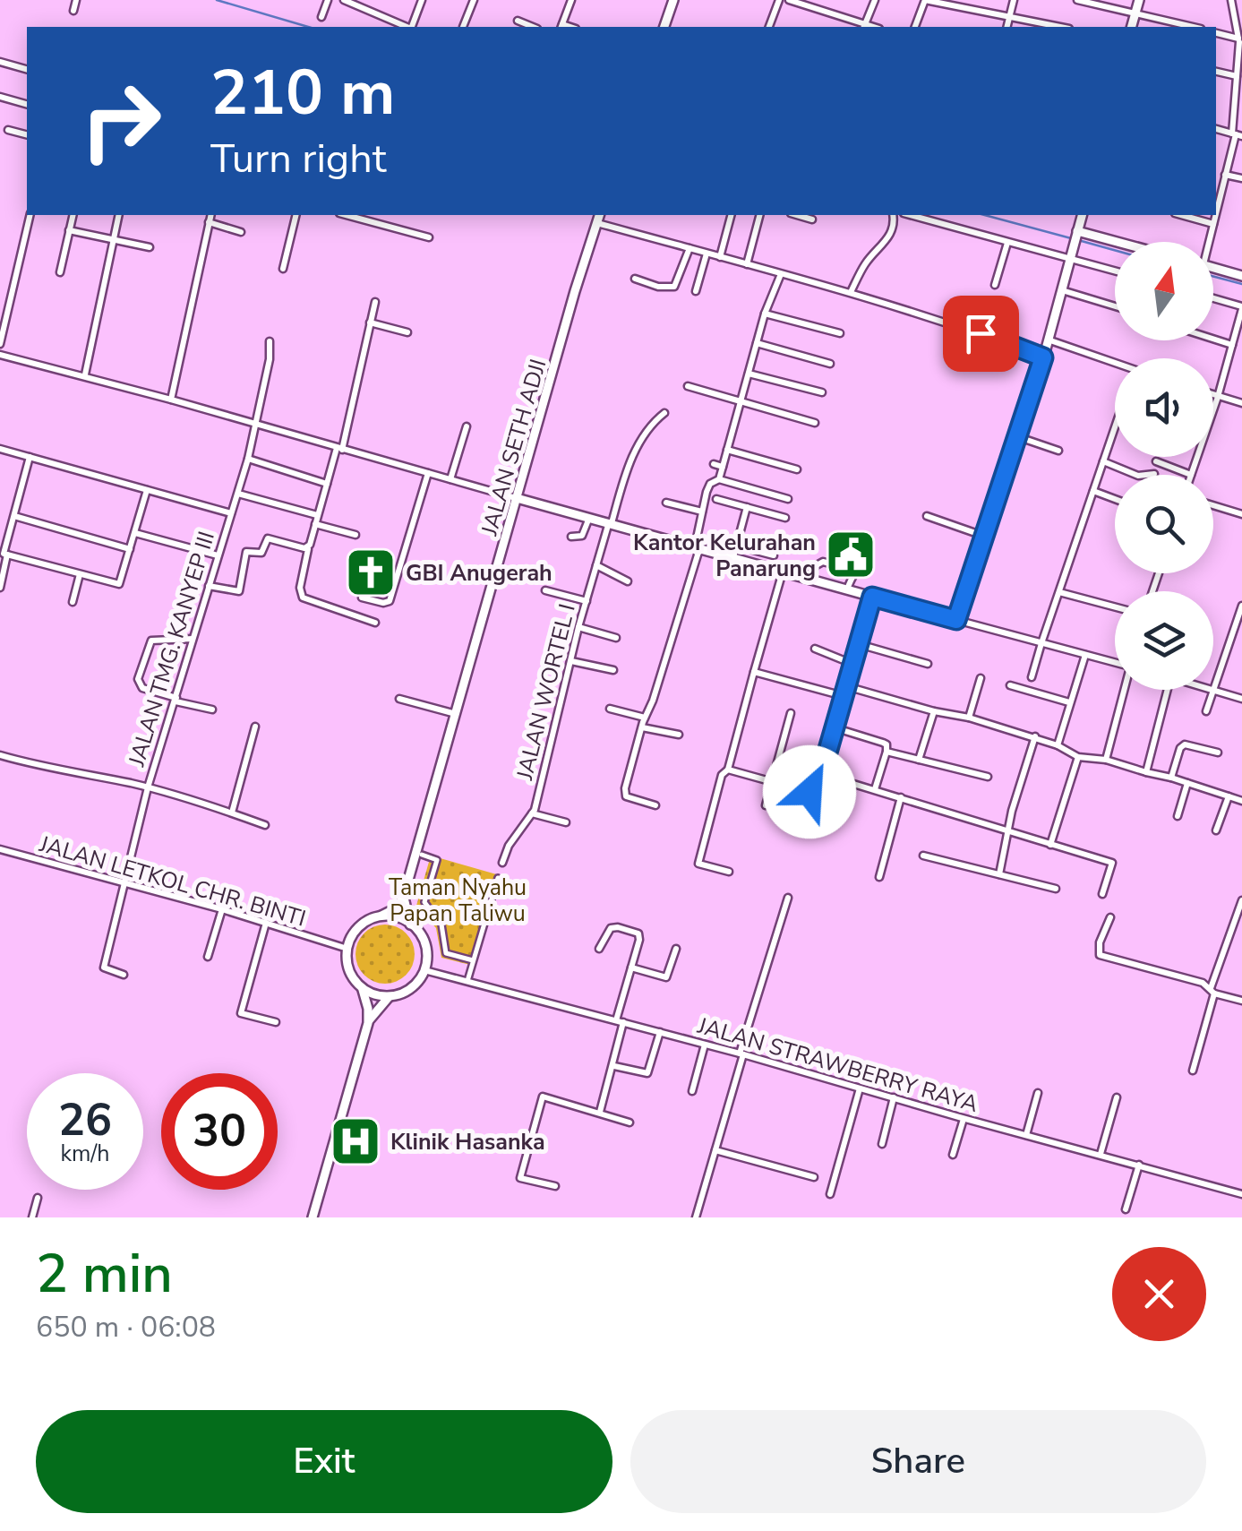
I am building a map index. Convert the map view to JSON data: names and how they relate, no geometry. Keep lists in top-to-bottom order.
{
  "streets": {
    "street": [
      "JALAN SETH ADJI",
      "JALAN TMG. KANYEP III",
      "JALAN WORTEL I",
      "JALAN LETKOL CHR. BINTI",
      "JALAN STRAWBERRY RAYA"
    ]
  },
  "crossings": [
    ["JALAN TMG. KANYEP III", "JALAN LETKOL CHR. BINTI"],
    ["JALAN LETKOL CHR. BINTI", "JALAN STRAWBERRY RAYA"]
  ],
  "parks": ["Taman Nyahu Papan Taliwu"],
  "places": {
    "public building": ["Kantor Kelurahan Panarung"],
    "church": ["GBI Anugerah"],
    "hospital": ["Klinik Hasanka"]
  },
  "north": "top",
  "page": {
    "turn": ["210 m", "Turn right"],
    "speed": "26 km/h",
    "limit": "30",
    "heading": ["2 min", "650 m · 06:08"],
    "buttons": ["Exit", "Share"]
  }
}
